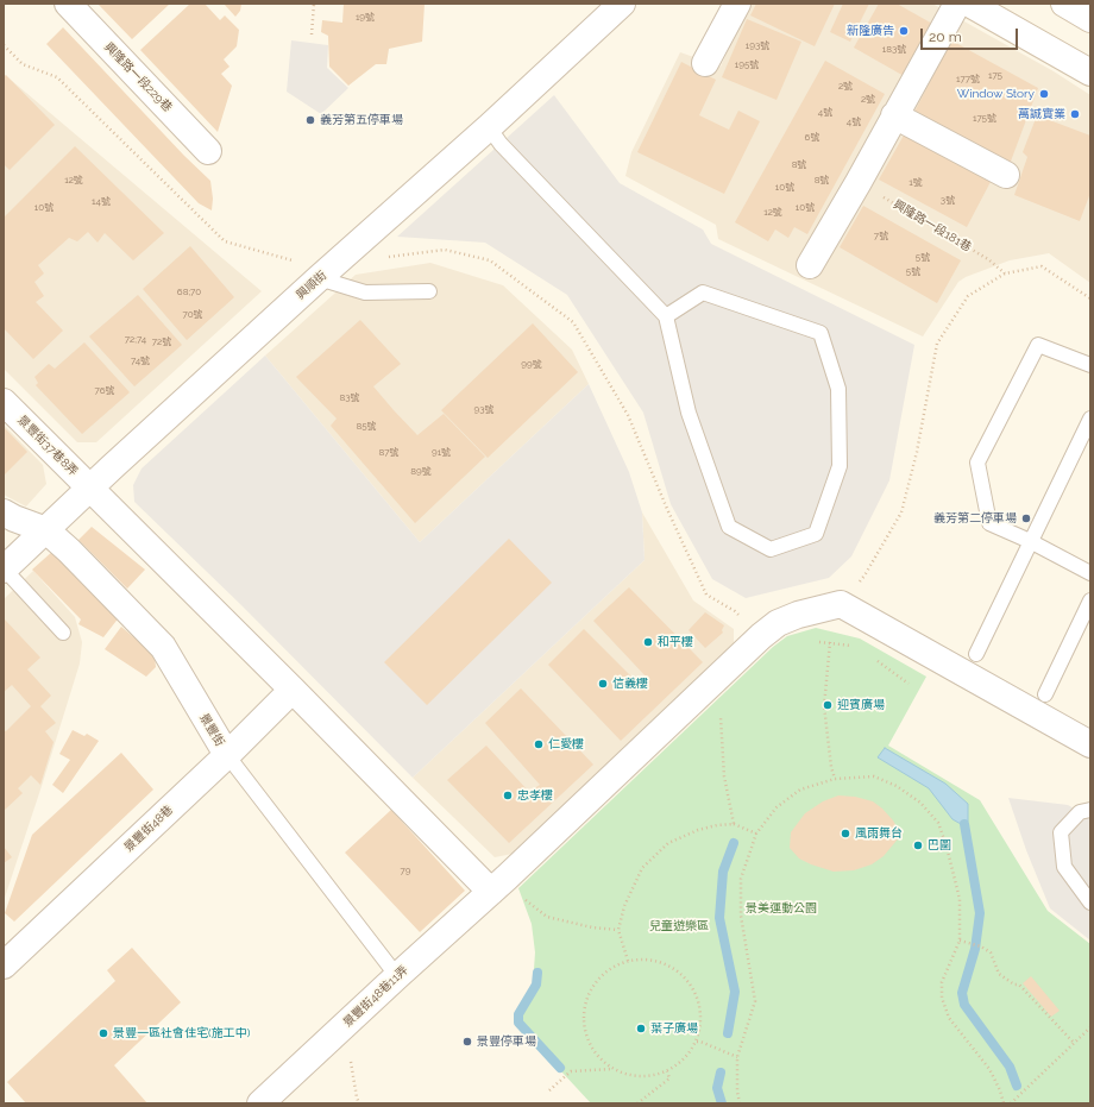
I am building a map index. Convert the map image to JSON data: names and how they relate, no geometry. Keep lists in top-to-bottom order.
{
  "streets": {
    "street": [
      "興隆路一段229巷",
      "興順街",
      "景豐街37巷8弄",
      "景豐街",
      "景豐街48巷",
      "景豐街48巷11弄"
    ],
    "path": ["興隆路一段181巷"]
  },
  "crossings": [
    ["興順街", "景豐街37巷8弄"],
    ["興順街", "景豐街"],
    ["景豐街", "景豐街48巷"],
    ["景豐街", "景豐街48巷11弄"]
  ],
  "parks": ["景美運動公園", "兒童遊樂區"],
  "places": [
    "新隆廣告",
    "Window Story",
    "萬誠實業",
    "義芳第五停車場",
    "義芳第二停車場",
    "和平樓",
    "信義樓",
    "迎賓廣場",
    "仁愛樓",
    "忠孝樓",
    "風雨舞台",
    "巴圖",
    "葉子廣場",
    "景豐一區社會住宅(施工中)",
    "景豐停車場"
  ],
  "house_numbers": [
    "19號",
    "193號",
    "183號",
    "195號",
    "175",
    "177號",
    "2號",
    "2號",
    "4號",
    "175號",
    "4號",
    "6號",
    "8號",
    "12號",
    "8號",
    "1號",
    "10號",
    "3號",
    "14號",
    "10號",
    "10號",
    "12號",
    "7號",
    "5號",
    "5號",
    "68;70",
    "70號",
    "72;74",
    "72號",
    "74號",
    "99號",
    "76號",
    "83號",
    "93號",
    "85號",
    "87號",
    "91號",
    "89號",
    "79"
  ],
  "scale_bar": "20 m"
}
